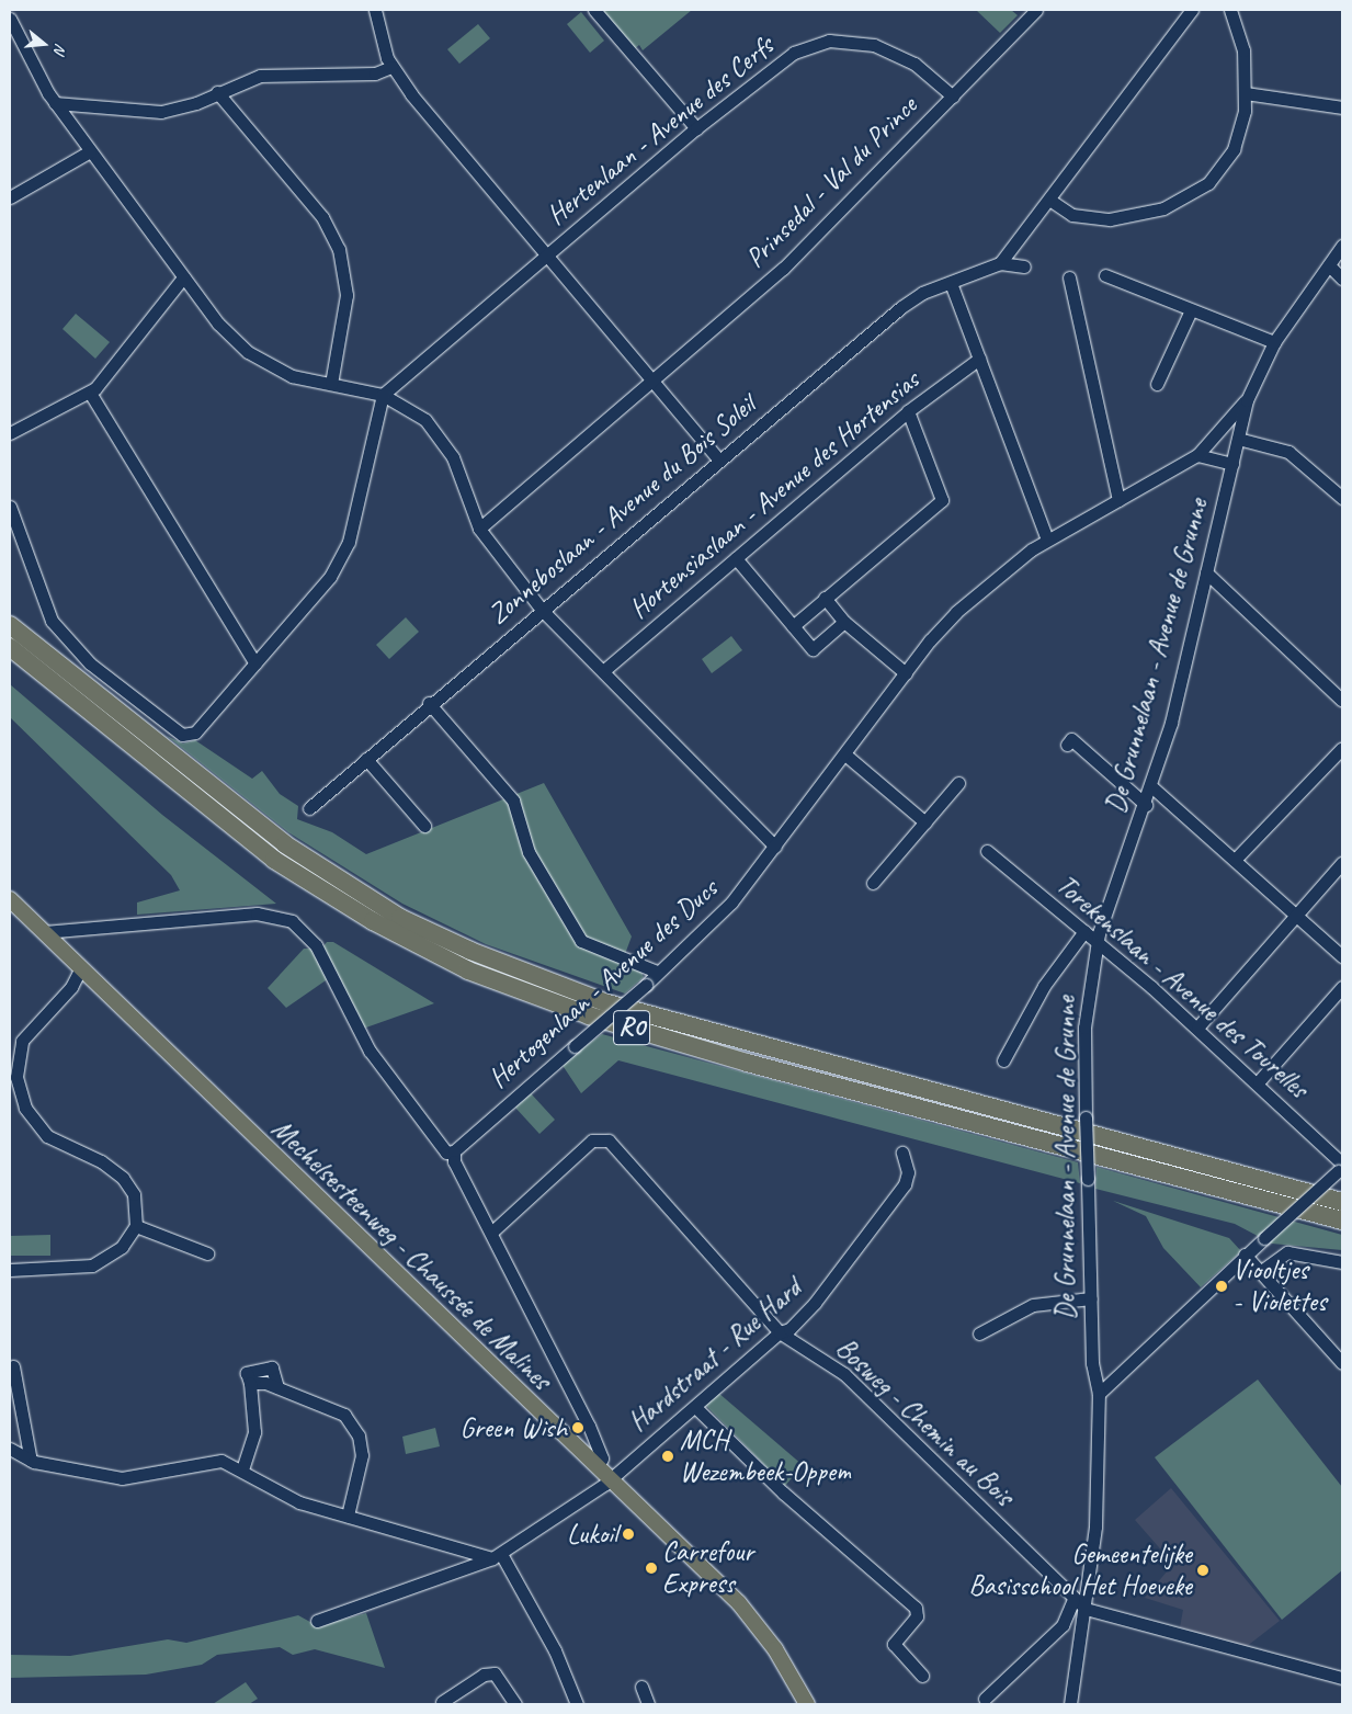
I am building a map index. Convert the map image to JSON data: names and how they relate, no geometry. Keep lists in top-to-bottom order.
{
  "streets": {
    "highway": ["R0"],
    "main road": ["Mechelsesteenweg - Chaussée de Malines"],
    "street": [
      "Hertenlaan - Avenue des Cerfs",
      "Prinsedal - Val du Prince",
      "Hortensiaslaan - Avenue des Hortensias",
      "Zonneboslaan - Avenue du Bois Soleil",
      "De Grunnelaan - Avenue de Grunne",
      "Hertogenlaan - Avenue des Ducs",
      "Torekenslaan - Avenue des Tourelles",
      "Hardstraat - Rue Hard",
      "Bosweg - Chemin au Bois"
    ]
  },
  "crossings": [
    ["Hertenlaan - Avenue des Cerfs", "Prinsedal - Val du Prince"],
    ["De Grunnelaan - Avenue de Grunne", "Hertogenlaan - Avenue des Ducs"],
    ["De Grunnelaan - Avenue de Grunne", "Torekenslaan - Avenue des Tourelles"],
    ["De Grunnelaan - Avenue de Grunne", "Bosweg - Chemin au Bois"],
    ["Mechelsesteenweg - Chaussée de Malines", "Hardstraat - Rue Hard"],
    ["Hardstraat - Rue Hard", "Bosweg - Chemin au Bois"]
  ],
  "places": [
    "Viooltjes - Violettes",
    "Green Wish",
    "MCH Wezembeek-Oppem",
    "Lukoil",
    "Carrefour Express",
    "Gemeentelijke Basisschool Het Hoeveke"
  ],
  "north": "right"
}
